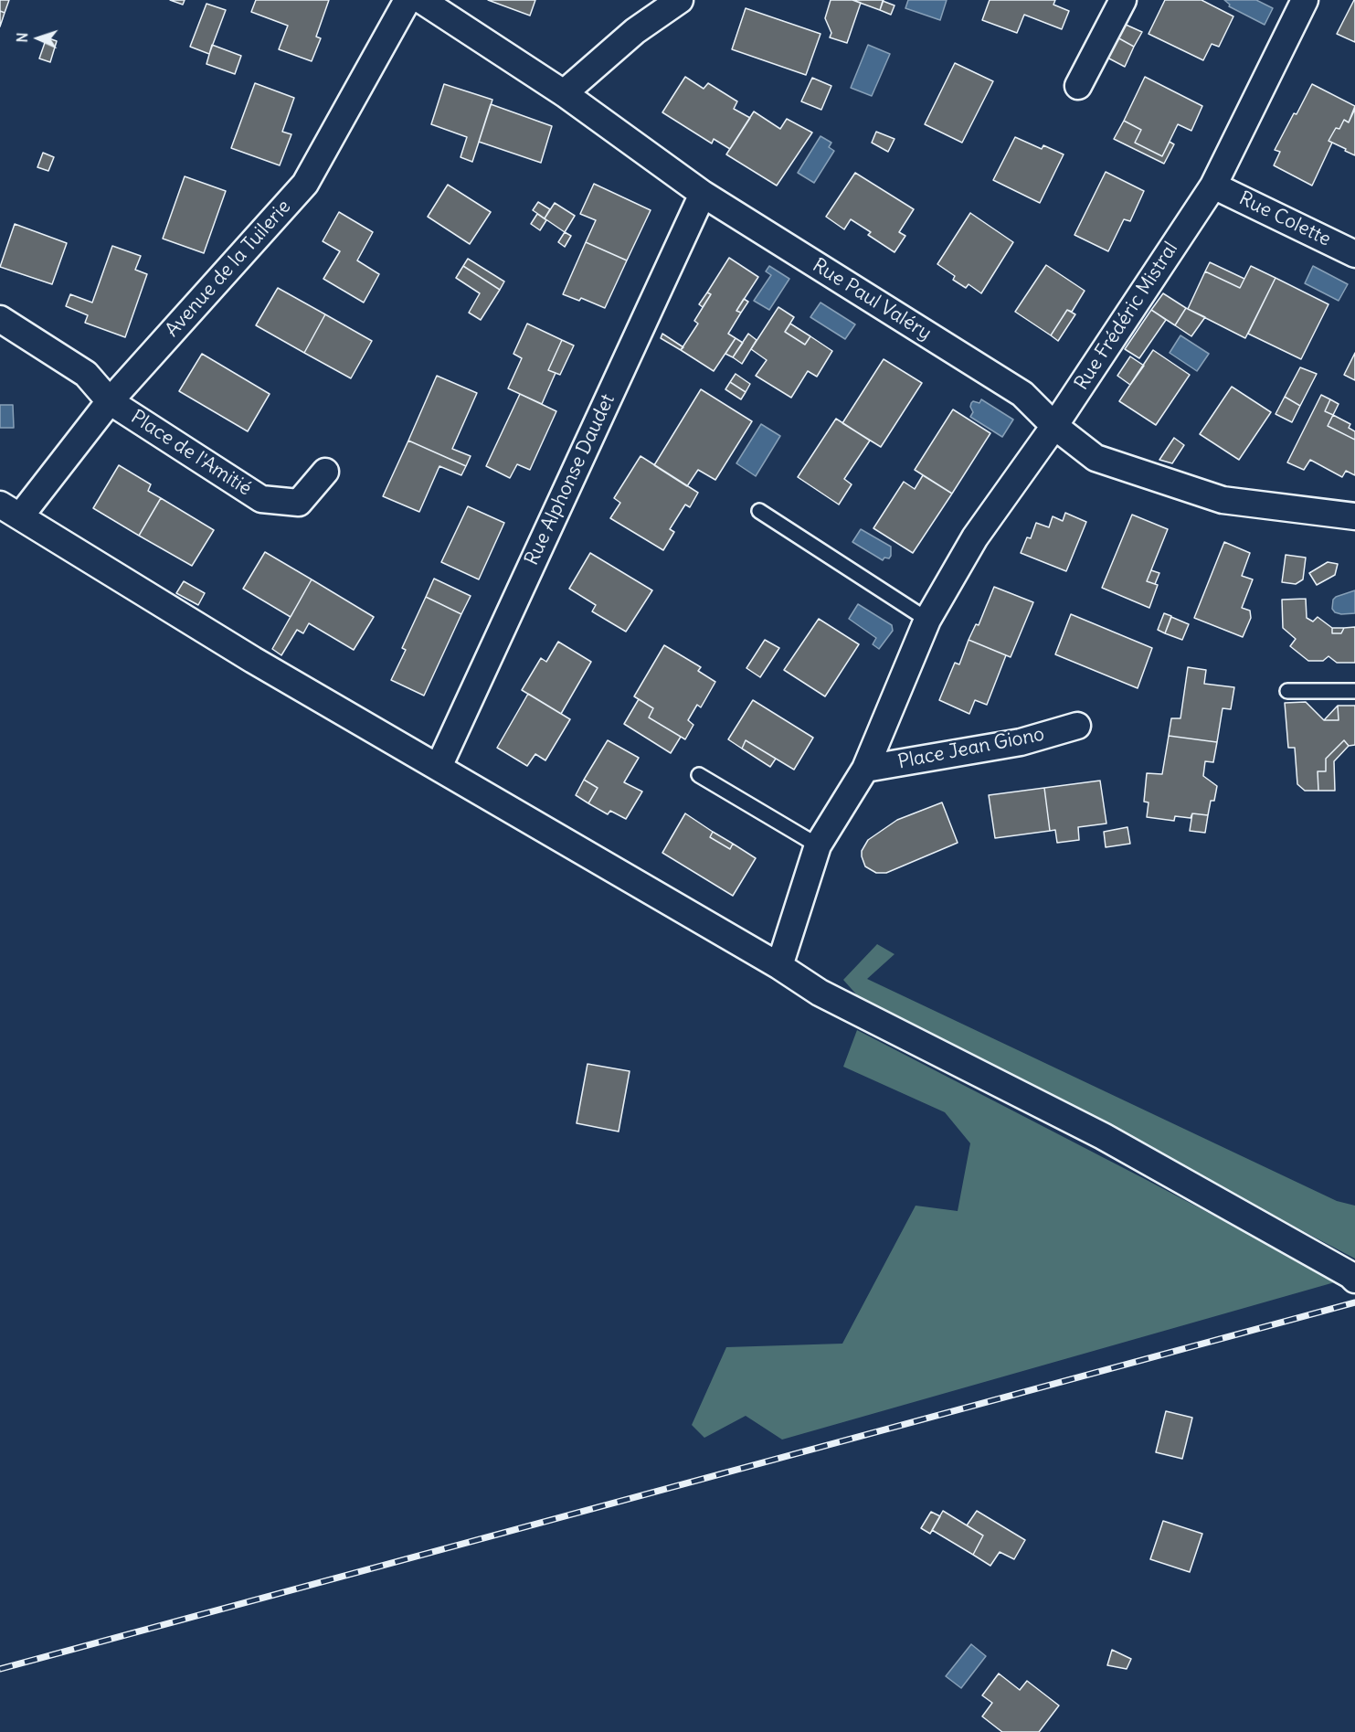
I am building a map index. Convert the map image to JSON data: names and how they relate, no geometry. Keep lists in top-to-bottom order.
{
  "streets": {
    "street": [
      "Rue Colette",
      "Avenue de la Tuilerie",
      "Rue Paul Valéry",
      "Rue Frédéric Mistral",
      "Place de l'Amitié",
      "Rue Alphonse Daudet",
      "Place Jean Giono"
    ]
  },
  "crossings": [
    ["Rue Colette", "Rue Frédéric Mistral"],
    ["Avenue de la Tuilerie", "Place de l'Amitié"],
    ["Rue Paul Valéry", "Rue Frédéric Mistral"],
    ["Rue Paul Valéry", "Rue Alphonse Daudet"],
    ["Rue Frédéric Mistral", "Place Jean Giono"]
  ],
  "north": "left"
}
